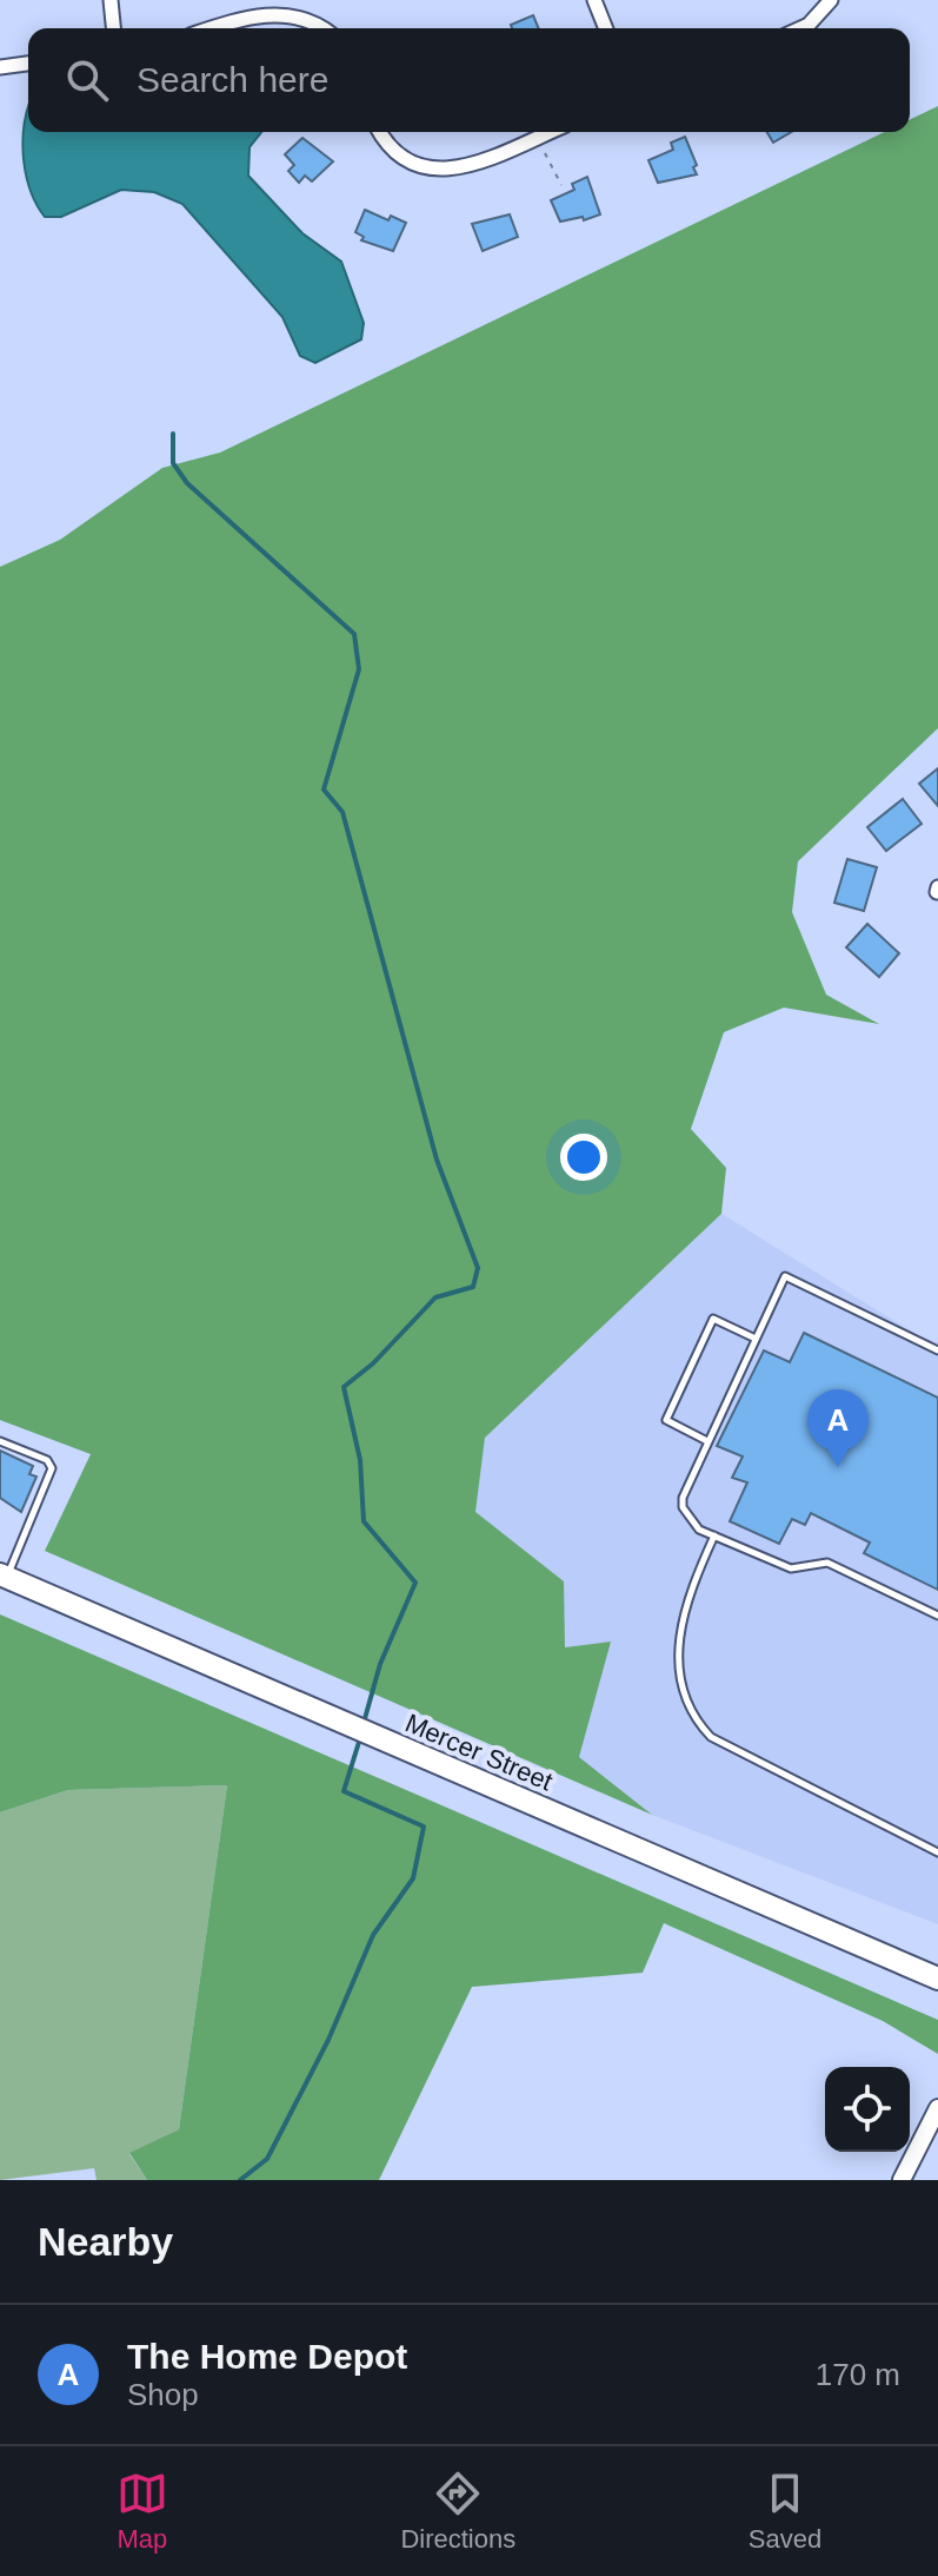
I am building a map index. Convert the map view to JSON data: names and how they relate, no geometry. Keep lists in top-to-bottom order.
{
  "streets": {
    "main road": ["Mercer Street"]
  },
  "page": {
    "search": "Search here",
    "pins": "A",
    "heading": "Nearby",
    "list": [
      {
        "mark": "A",
        "name": "The Home Depot",
        "note": "Shop",
        "value": "170 m"
      }
    ],
    "nav": ["Map", "Directions", "Saved"]
  }
}
